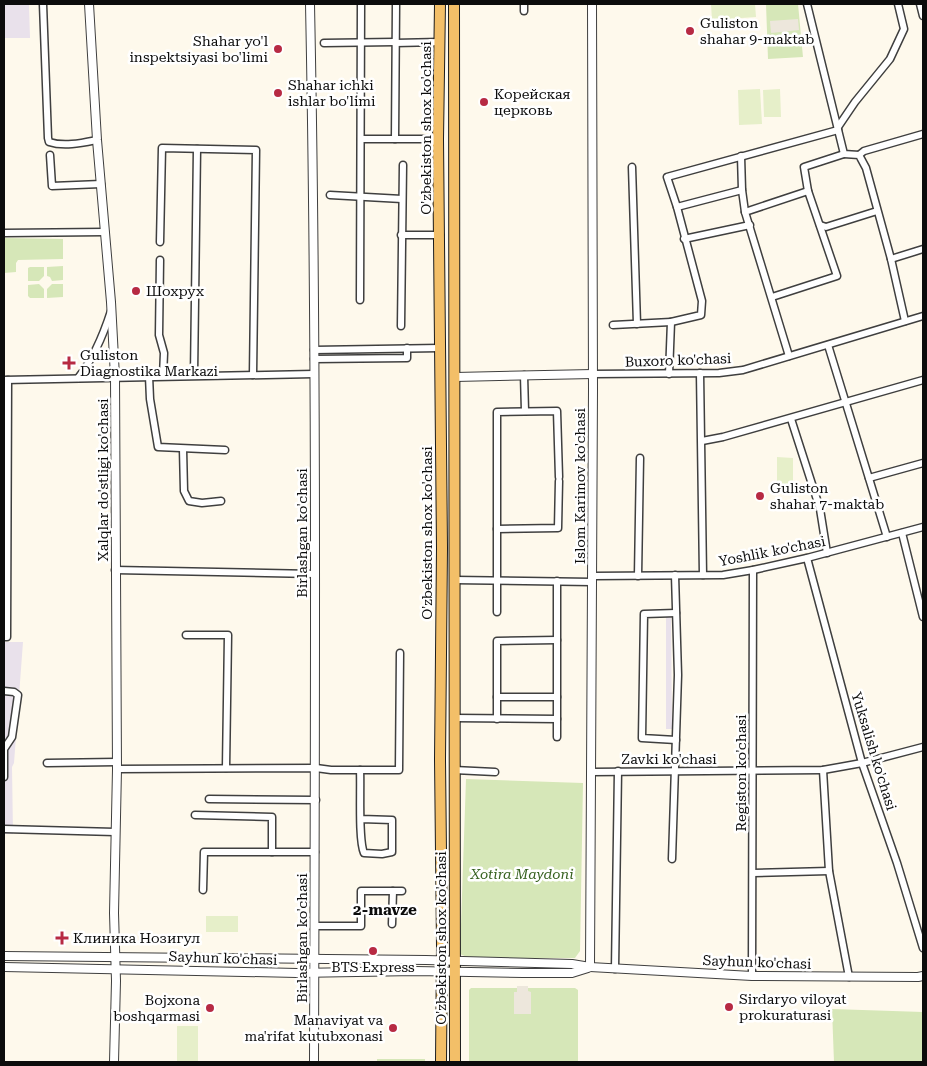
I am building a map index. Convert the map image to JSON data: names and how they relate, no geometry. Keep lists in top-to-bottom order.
{
  "streets": {
    "main road": ["O'zbekiston shox ko'chasi"],
    "street": [
      "Buxoro ko'chasi",
      "Xalqlar do'stligi ko'chasi",
      "Islom Karimov ko'chasi",
      "Birlashgan ko'chasi",
      "Yoshlik ko'chasi",
      "Yuksalish ko'chasi",
      "Zavki ko'chasi",
      "Registon ko'chasi",
      "Sayhun ko'chasi"
    ]
  },
  "crossings": [
    ["O'zbekiston shox ko'chasi", "Buxoro ko'chasi"],
    ["O'zbekiston shox ko'chasi", "Yoshlik ko'chasi"],
    ["O'zbekiston shox ko'chasi", "Sayhun ko'chasi"],
    ["Buxoro ko'chasi", "Islom Karimov ko'chasi"],
    ["Xalqlar do'stligi ko'chasi", "Sayhun ko'chasi"],
    ["Islom Karimov ko'chasi", "Yoshlik ko'chasi"],
    ["Islom Karimov ko'chasi", "Zavki ko'chasi"],
    ["Islom Karimov ko'chasi", "Sayhun ko'chasi"],
    ["Birlashgan ko'chasi", "Sayhun ko'chasi"],
    ["Yoshlik ko'chasi", "Yuksalish ko'chasi"],
    ["Yoshlik ko'chasi", "Registon ko'chasi"],
    ["Yuksalish ko'chasi", "Zavki ko'chasi"],
    ["Zavki ko'chasi", "Registon ko'chasi"],
    ["Registon ko'chasi", "Sayhun ko'chasi"]
  ],
  "districts": ["2-mavze"],
  "parks": ["Xotira Maydoni"],
  "places": {
    "other": [
      "Guliston shahar 9-maktab",
      "Shahar yo'l inspektsiyasi bo'limi",
      "Shahar ichki ishlar bo'limi",
      "Корейская церковь",
      "Шохрух",
      "Guliston shahar 7-maktab",
      "BTS Express",
      "Sirdaryo viloyat prokuraturasi",
      "Bojxona boshqarmasi",
      "Manaviyat va ma'rifat kutubxonasi"
    ],
    "health": ["Guliston Diagnostika Markazi", "Клиника Нозигул"]
  }
}
